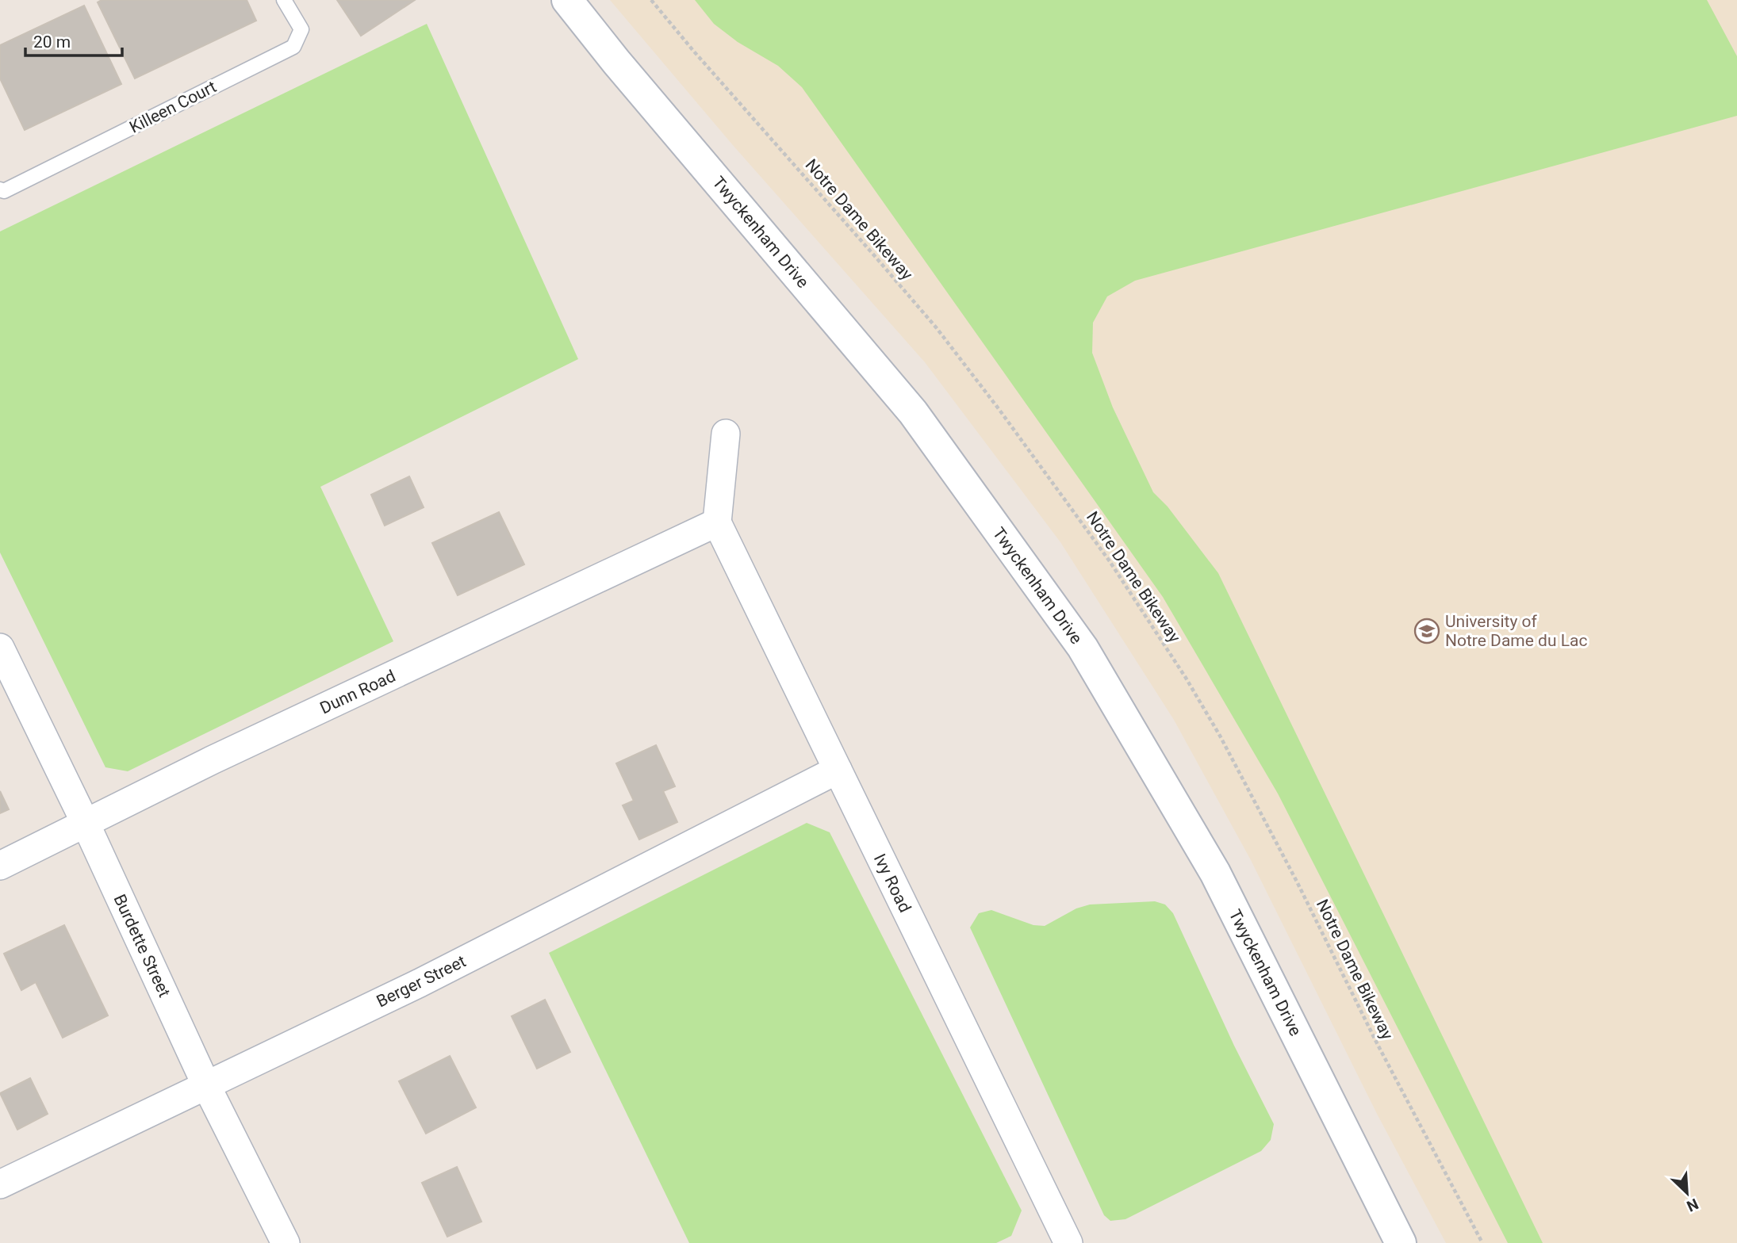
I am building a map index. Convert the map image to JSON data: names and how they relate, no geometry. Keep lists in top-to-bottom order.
{
  "streets": {
    "street": [
      "Twyckenham Drive",
      "Dunn Road",
      "Ivy Road",
      "Burdette Street",
      "Berger Street"
    ],
    "lane": ["Killeen Court"],
    "path": ["Notre Dame Bikeway"]
  },
  "crossings": [
    ["Dunn Road", "Ivy Road"],
    ["Dunn Road", "Burdette Street"],
    ["Ivy Road", "Berger Street"],
    ["Burdette Street", "Berger Street"]
  ],
  "places": {
    "school or university": ["University of Notre Dame du Lac"]
  },
  "scale_bar": "20 m",
  "north": "bottom right"
}
